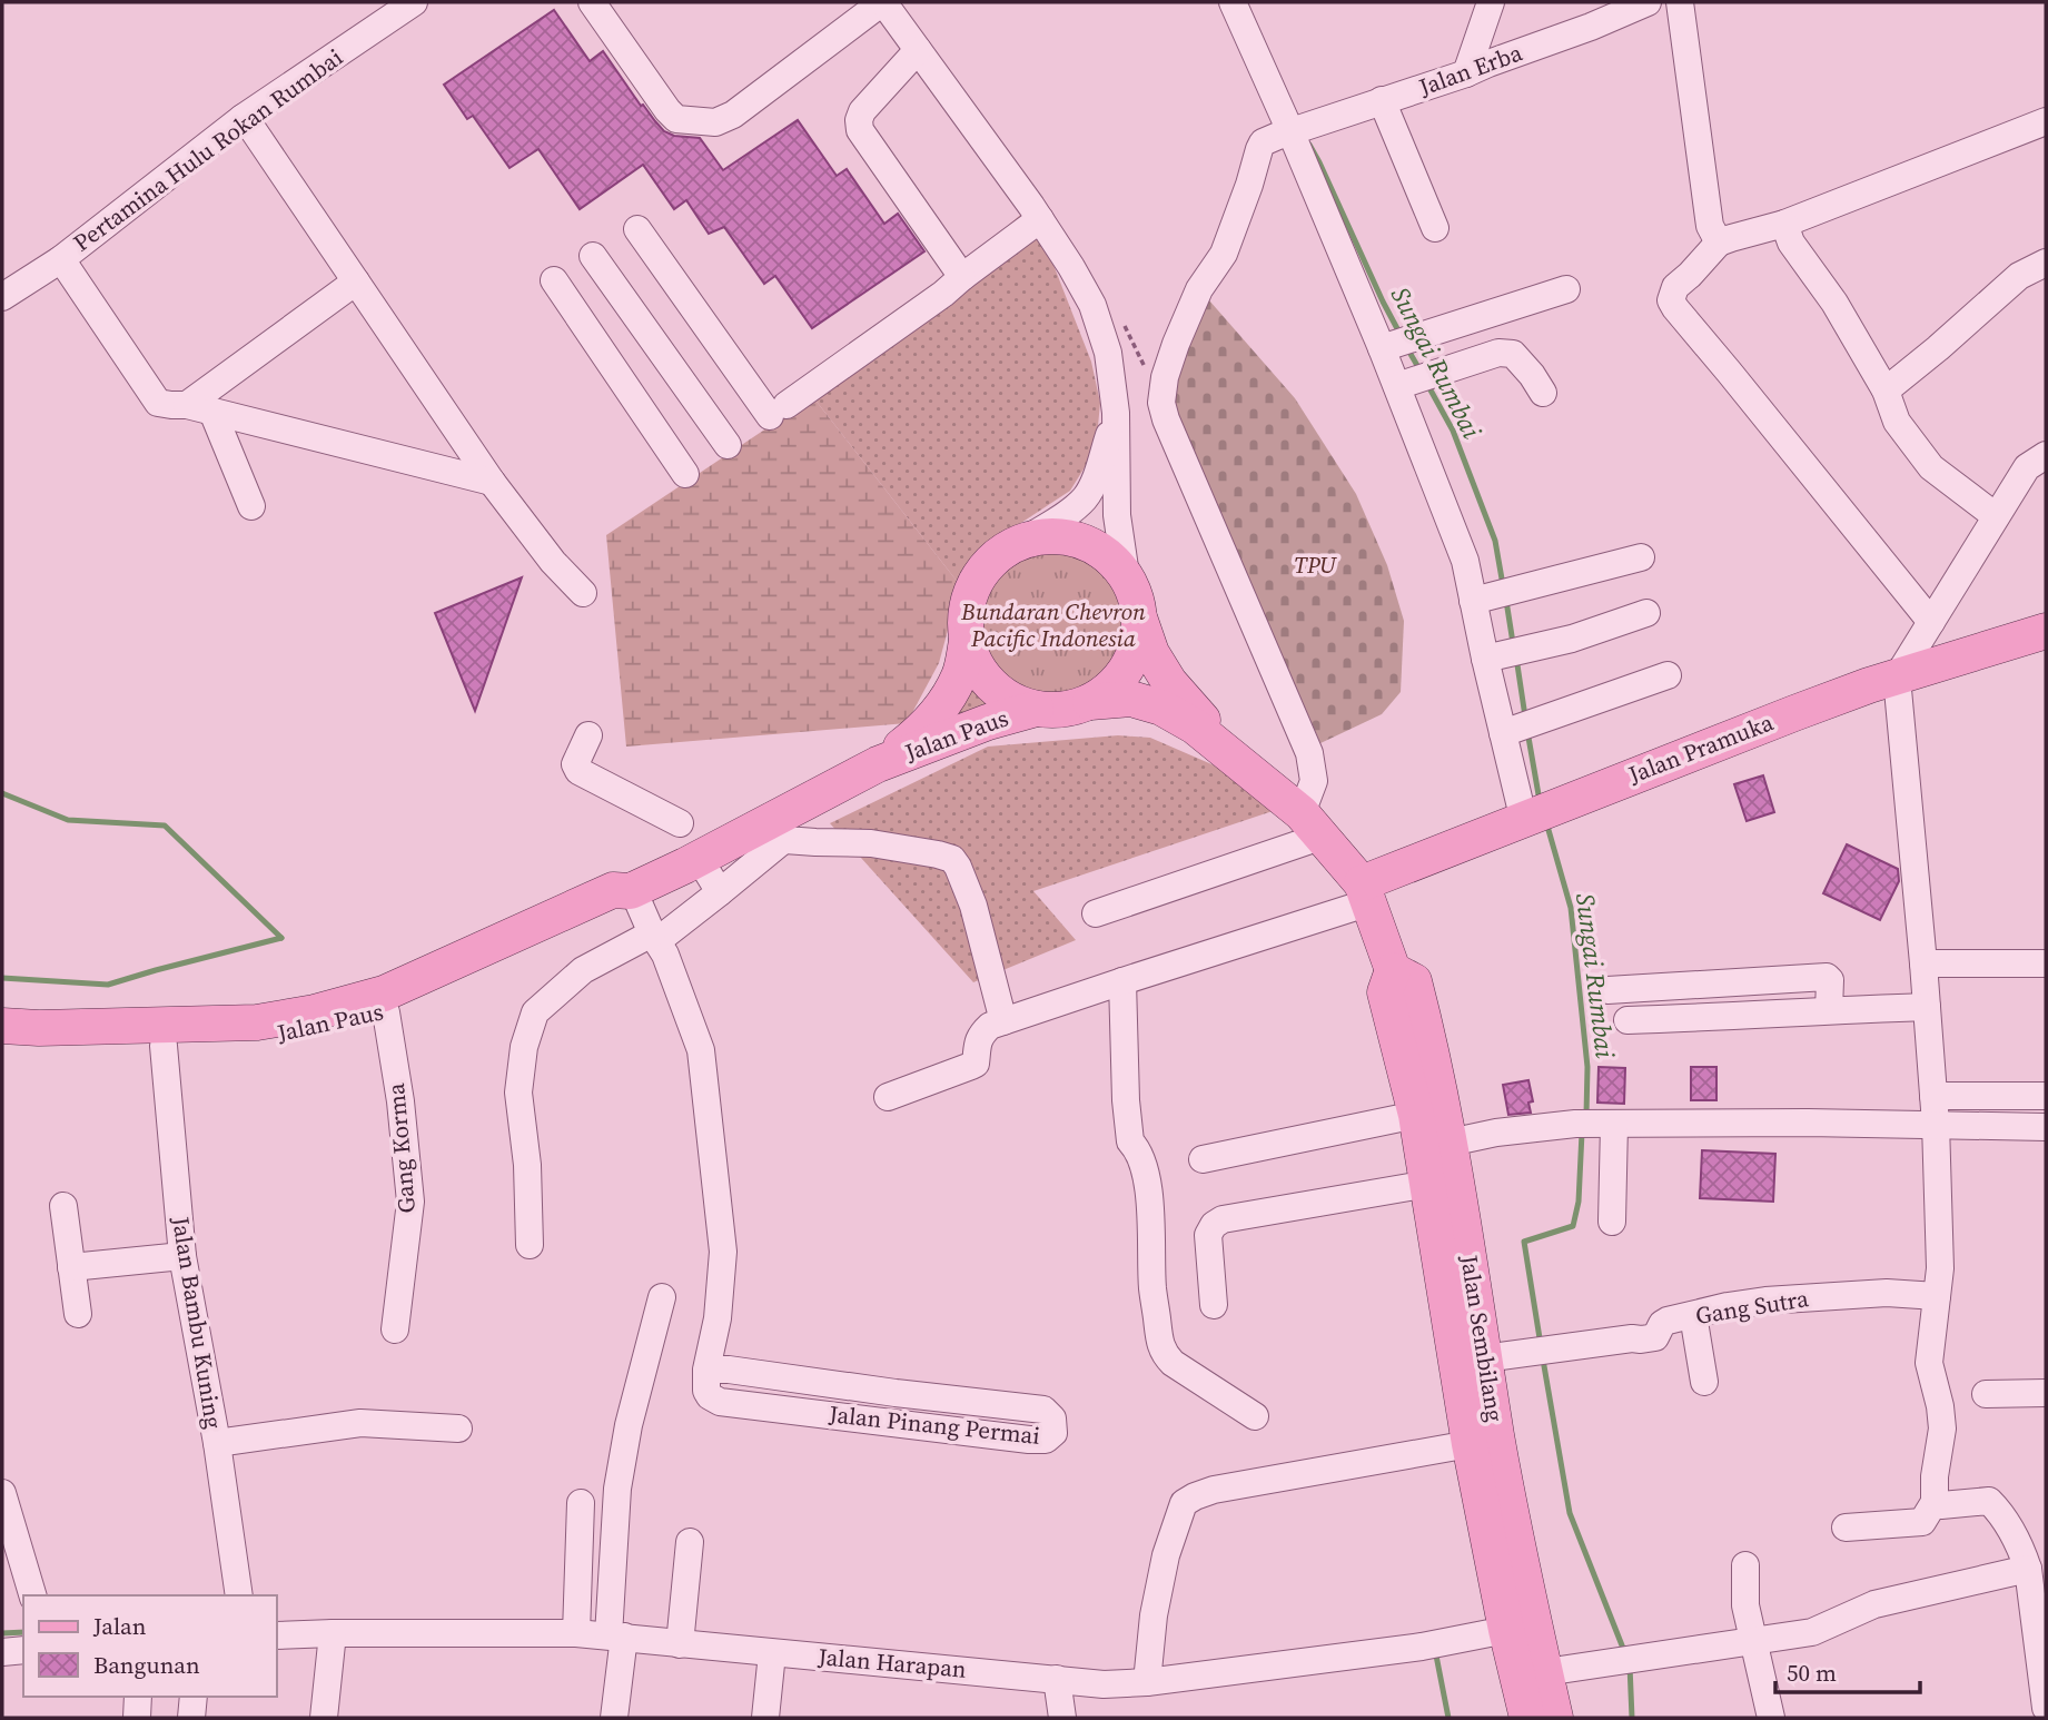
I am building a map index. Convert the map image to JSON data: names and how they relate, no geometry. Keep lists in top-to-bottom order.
{
  "streets": {
    "main road": ["Jalan Paus", "Jalan Pramuka", "Jalan Sembilang"],
    "street": [
      "Jalan Erba",
      "Pertamina Hulu Rokan Rumbai",
      "Gang Korma",
      "Gang Sutra",
      "Jalan Bambu Kuning",
      "Jalan Pinang Permai",
      "Jalan Harapan"
    ]
  },
  "crossings": [
    ["Jalan Erba", "Jalan Sembilang"],
    ["Jalan Paus", "Gang Korma"],
    ["Jalan Paus", "Jalan Bambu Kuning"],
    ["Jalan Paus", "Jalan Sembilang"],
    ["Jalan Pramuka", "Jalan Sembilang"],
    ["Gang Sutra", "Jalan Sembilang"],
    ["Jalan Sembilang", "Jalan Harapan"]
  ],
  "water": ["Sungai Rumbai"],
  "parks": ["TPU", "Bundaran Chevron Pacific Indonesia"],
  "legend": ["Jalan", "Bangunan"],
  "scale_bar": "50 m"
}
